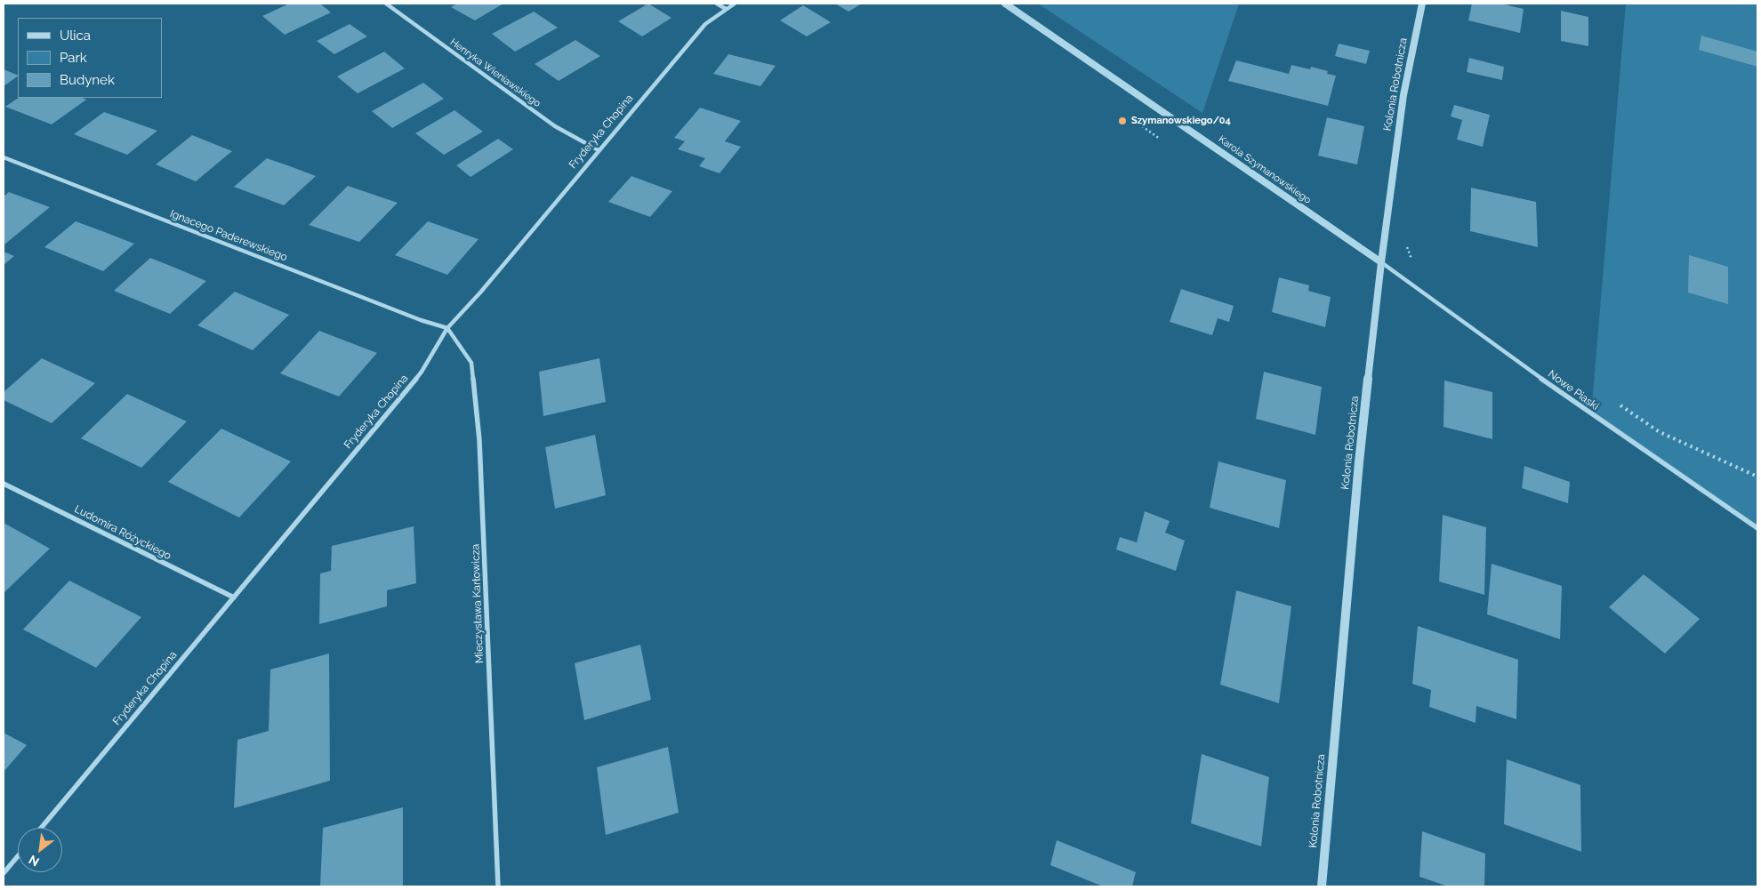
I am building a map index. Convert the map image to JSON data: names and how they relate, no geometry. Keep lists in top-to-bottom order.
{
  "streets": {
    "street": [
      "Henryka Wieniawskiego",
      "Kolonia Robotnicza",
      "Fryderyka Chopina",
      "Karola Szymanowskiego",
      "Ignacego Paderewskiego",
      "Nowe Piaski",
      "Ludomira Różyckiego",
      "Mieczysława Karłowicza"
    ]
  },
  "crossings": [
    ["Henryka Wieniawskiego", "Fryderyka Chopina"],
    ["Kolonia Robotnicza", "Karola Szymanowskiego"],
    ["Kolonia Robotnicza", "Nowe Piaski"],
    ["Fryderyka Chopina", "Ignacego Paderewskiego"],
    ["Fryderyka Chopina", "Ludomira Różyckiego"],
    ["Fryderyka Chopina", "Mieczysława Karłowicza"],
    ["Karola Szymanowskiego", "Nowe Piaski"],
    ["Ignacego Paderewskiego", "Mieczysława Karłowicza"]
  ],
  "places": ["Szymanowskiego/04"],
  "legend": ["Ulica", "Park", "Budynek"],
  "north": "bottom left"
}
